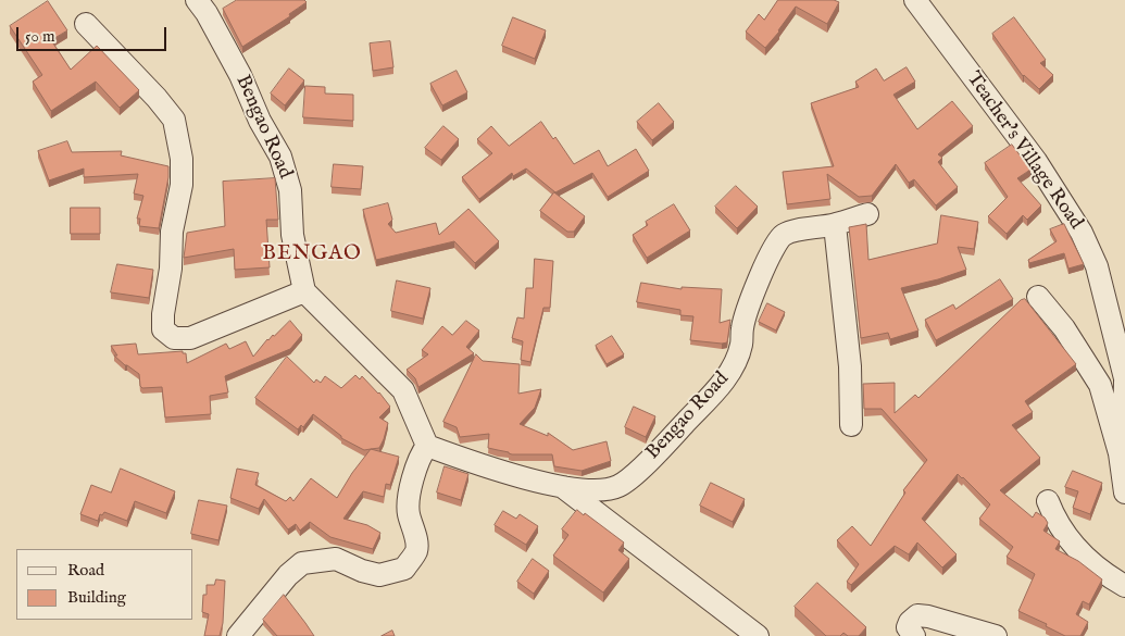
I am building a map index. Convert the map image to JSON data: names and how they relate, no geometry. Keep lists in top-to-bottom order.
{
  "streets": {
    "street": ["Bengao Road", "Teacher's Village Road"]
  },
  "districts": ["BENGAO"],
  "legend": ["Road", "Building"],
  "scale_bar": "50 m"
}
